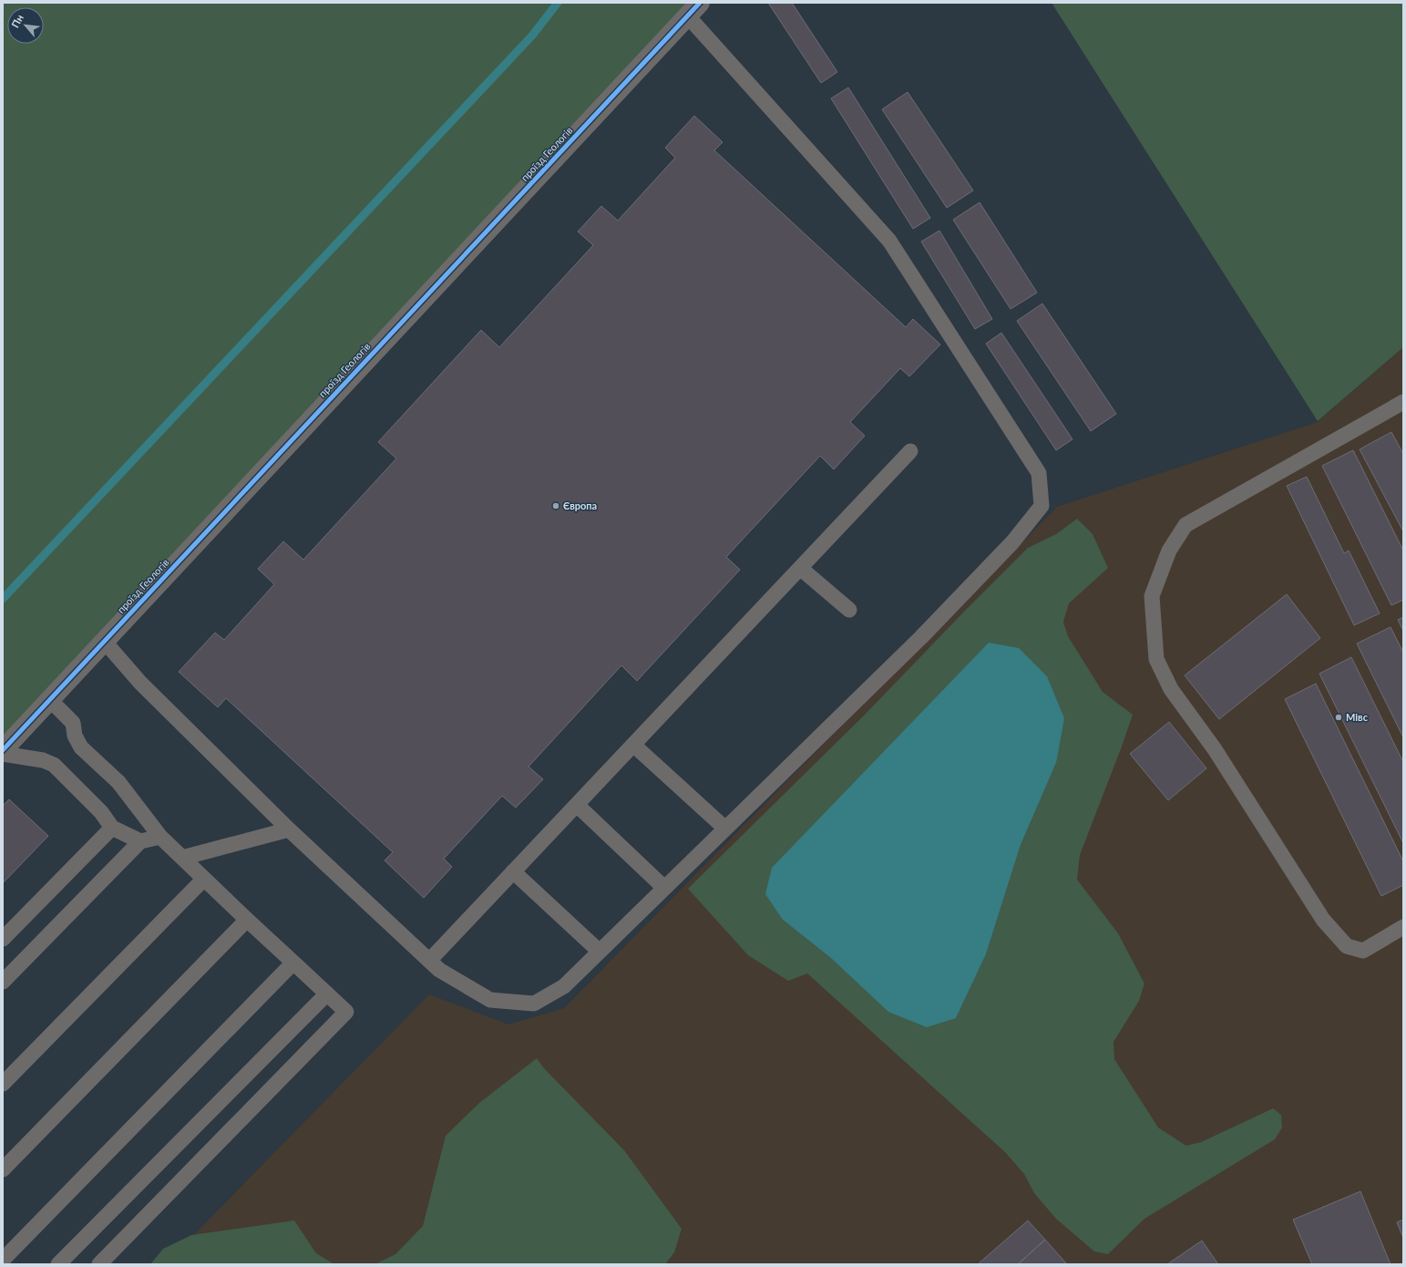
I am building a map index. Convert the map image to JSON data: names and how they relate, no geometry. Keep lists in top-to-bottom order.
{
  "streets": {
    "street": ["проїзд Геологів"]
  },
  "places": ["Європа", "Мівс"],
  "north": "top left"
}
